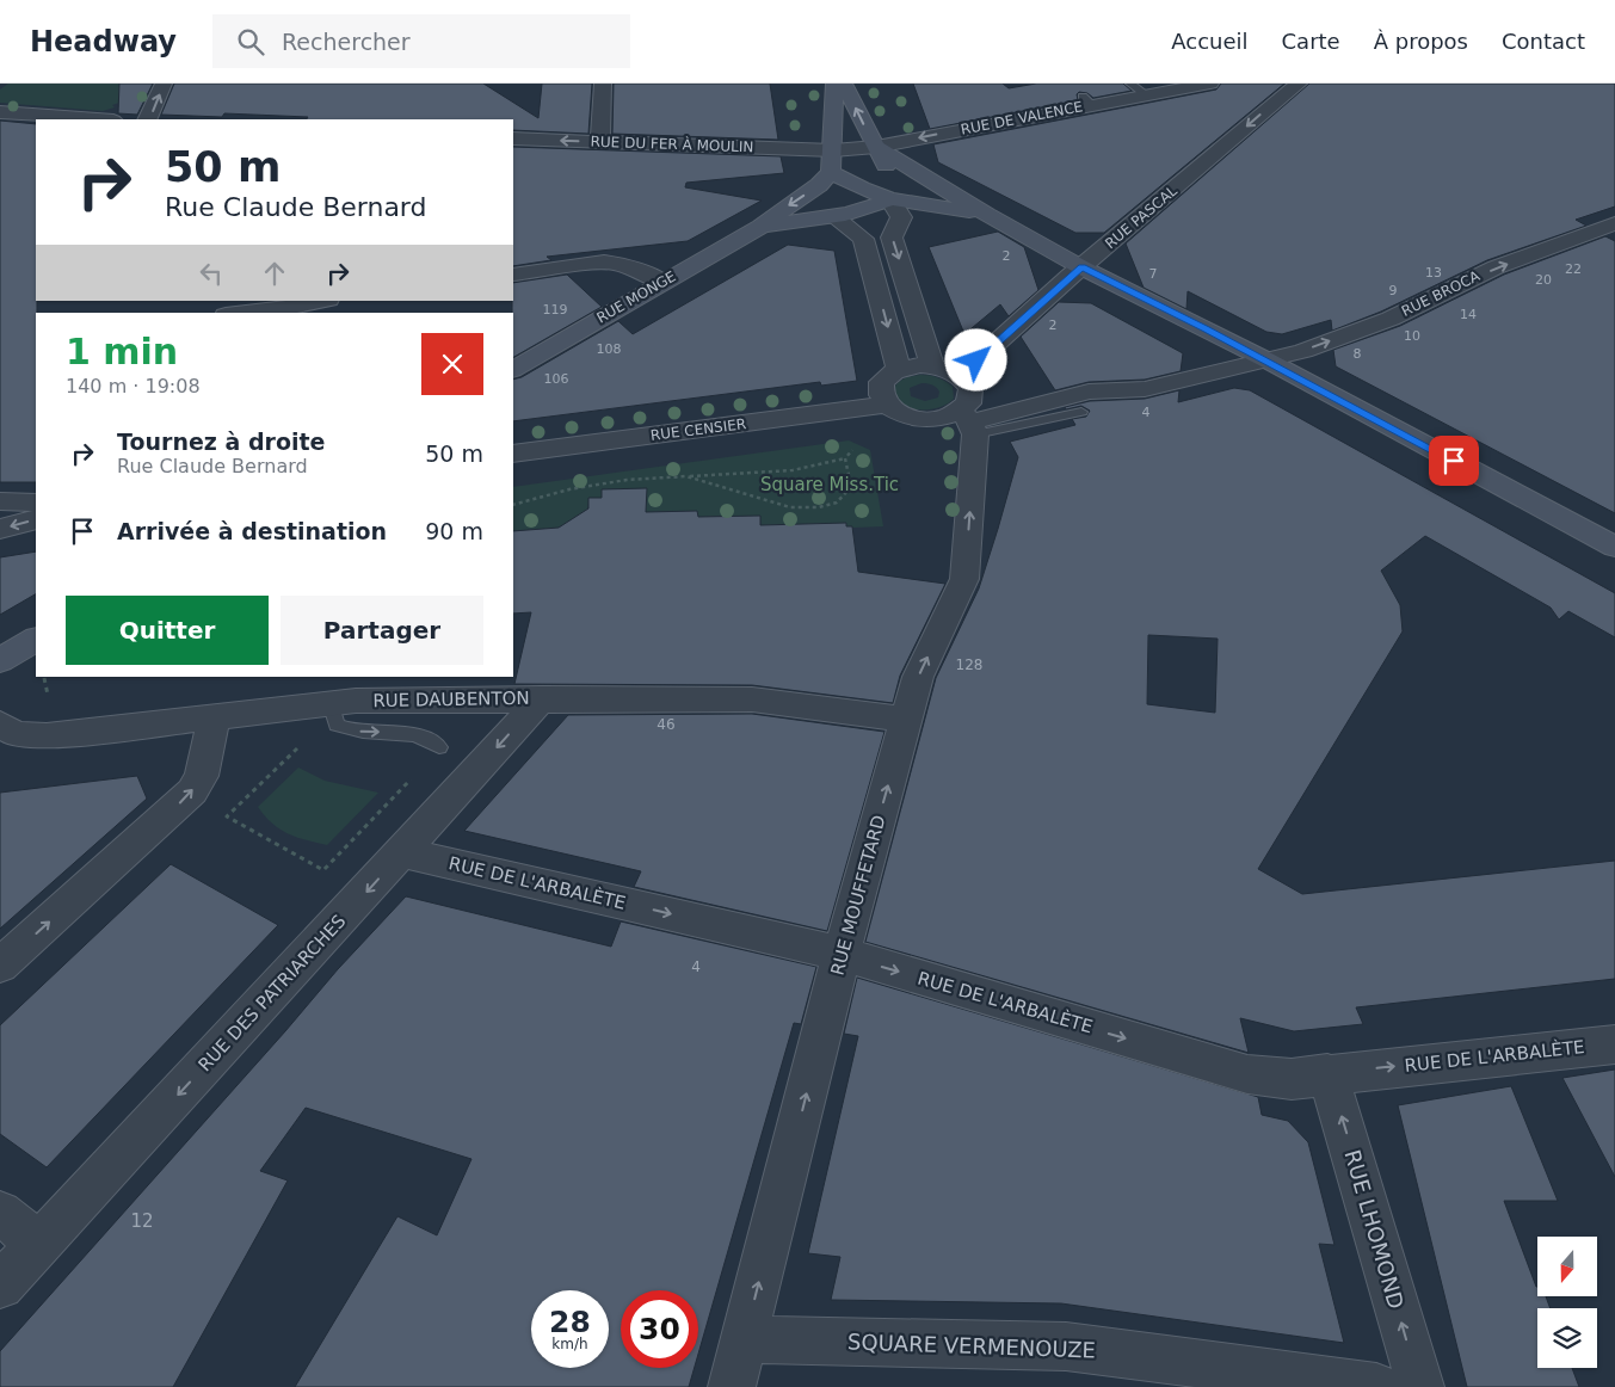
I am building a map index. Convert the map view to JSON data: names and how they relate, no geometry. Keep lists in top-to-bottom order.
{
  "streets": {
    "main road": ["RUE MONGE"],
    "street": [
      "RUE DE VALENCE",
      "RUE DU FER À MOULIN",
      "RUE PASCAL",
      "RUE BROCA",
      "RUE CENSIER",
      "RUE DAUBENTON",
      "RUE DE L'ARBALÈTE",
      "RUE MOUFFETARD",
      "RUE DES PATRIARCHES",
      "RUE LHOMOND",
      "SQUARE VERMENOUZE"
    ]
  },
  "crossings": [
    ["RUE DE VALENCE", "RUE DU FER À MOULIN"],
    ["RUE PASCAL", "RUE MOUFFETARD"],
    ["RUE BROCA", "RUE CENSIER"],
    ["RUE BROCA", "RUE MOUFFETARD"],
    ["RUE DAUBENTON", "RUE MOUFFETARD"],
    ["RUE DAUBENTON", "RUE DES PATRIARCHES"],
    ["RUE DE L'ARBALÈTE", "RUE MOUFFETARD"],
    ["RUE DE L'ARBALÈTE", "RUE DES PATRIARCHES"],
    ["RUE DE L'ARBALÈTE", "RUE LHOMOND"],
    ["RUE MOUFFETARD", "SQUARE VERMENOUZE"]
  ],
  "one_way": [
    "RUE DE VALENCE",
    "RUE PASCAL",
    "RUE BROCA",
    "RUE DE L'ARBALÈTE",
    "RUE MOUFFETARD",
    "RUE LHOMOND"
  ],
  "parks": ["Square Miss.Tic"],
  "house_numbers": [
    "2",
    "22",
    "13",
    "7",
    "20",
    "9",
    "119",
    "14",
    "2",
    "10",
    "108",
    "8",
    "106",
    "4",
    "128",
    "46",
    "4",
    "12"
  ],
  "north": "bottom",
  "page": {
    "header": "Headway",
    "search": "Rechercher",
    "nav": [
      "Accueil",
      "Carte",
      "À propos",
      "Contact"
    ],
    "turn": ["50 m", "Rue Claude Bernard"],
    "heading": ["1 min", "140 m · 19:08"],
    "list": [
      {
        "name": "Tournez à droite",
        "note": "Rue Claude Bernard",
        "value": "50 m"
      },
      {
        "name": "Arrivée à destination",
        "value": "90 m"
      }
    ],
    "buttons": ["Quitter", "Partager"],
    "speed": "28 km/h",
    "limit": "30"
  }
}
